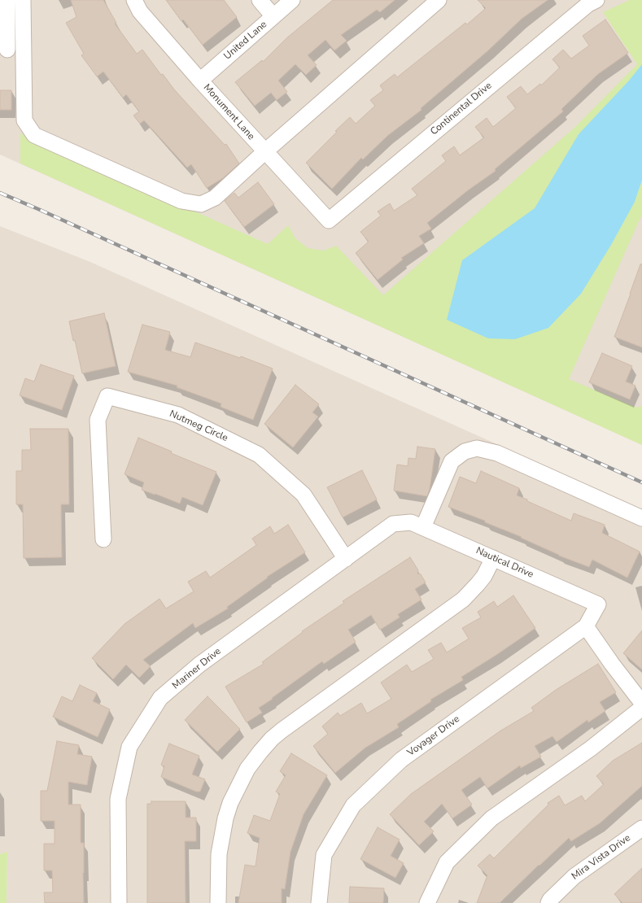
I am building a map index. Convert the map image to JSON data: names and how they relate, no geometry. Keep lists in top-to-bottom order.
{
  "streets": {
    "street": [
      "United Lane",
      "Continental Drive",
      "Monument Lane",
      "Nutmeg Circle",
      "Nautical Drive",
      "Mariner Drive",
      "Voyager Drive",
      "Mira Vista Drive"
    ]
  },
  "crossings": [
    ["United Lane", "Monument Lane"],
    ["Continental Drive", "Monument Lane"],
    ["Nutmeg Circle", "Mariner Drive"],
    ["Nautical Drive", "Mariner Drive"],
    ["Nautical Drive", "Voyager Drive"]
  ]
}
